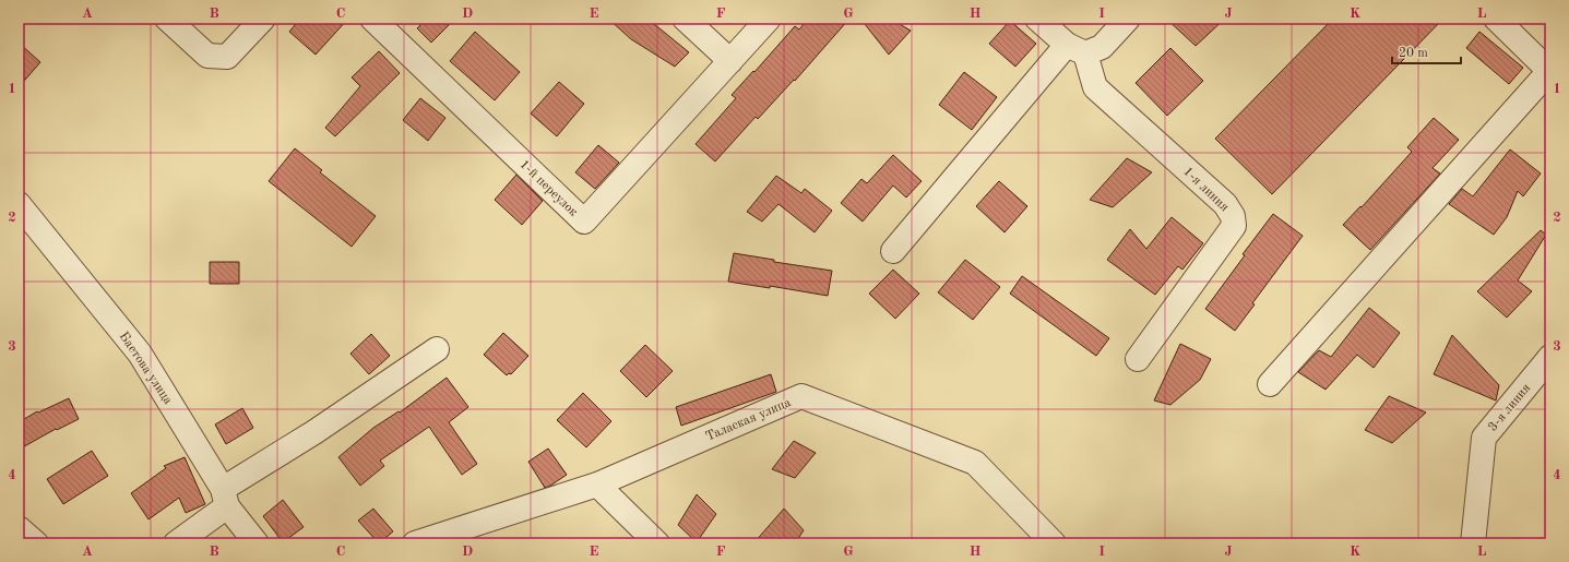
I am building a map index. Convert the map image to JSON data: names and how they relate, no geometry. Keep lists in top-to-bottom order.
{
  "streets": {
    "street": [
      "1-й переулок",
      "1-я линия",
      "Баетова улица",
      "3-я линия",
      "Талаская улица"
    ]
  },
  "scale_bar": "20 m",
  "grid": {
    "columns": [
      "A",
      "B",
      "C",
      "D",
      "E",
      "F",
      "G",
      "H",
      "I",
      "J",
      "K",
      "L"
    ],
    "rows": [
      "1",
      "2",
      "3",
      "4"
    ]
  }
}
